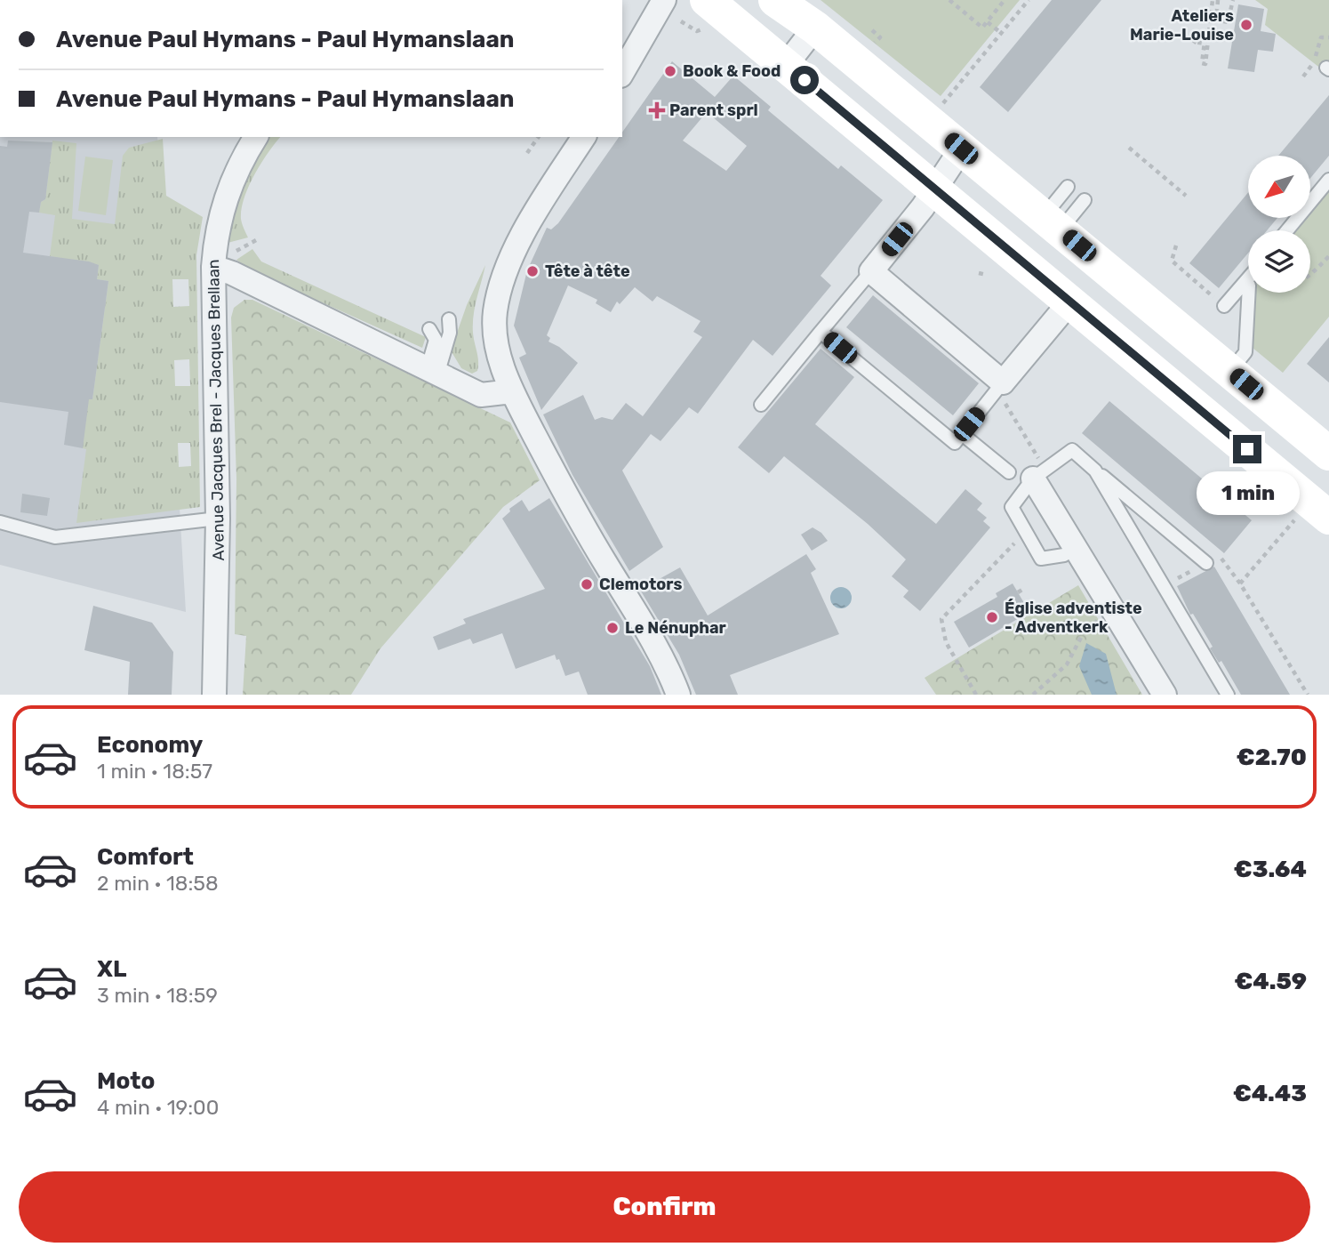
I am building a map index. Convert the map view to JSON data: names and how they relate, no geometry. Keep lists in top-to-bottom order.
{
  "streets": {
    "street": ["Avenue Jacques Brel - Jacques Brellaan"]
  },
  "places": {
    "other": [
      "Ateliers Marie-Louise",
      "Book & Food",
      "Tête à tête",
      "Clemotors",
      "Église adventiste - Adventkerk",
      "Le Nénuphar"
    ],
    "health": ["Parent sprl"]
  },
  "north": "bottom left",
  "page": {
    "banner": ["Avenue Paul Hymans - Paul Hymanslaan", "Avenue Paul Hymans - Paul Hymanslaan"],
    "bubble": "1 min",
    "list": [
      {
        "name": "Economy",
        "note": "1 min · 18:57",
        "value": "€2.70"
      },
      {
        "name": "Comfort",
        "note": "2 min · 18:58",
        "value": "€3.64"
      },
      {
        "name": "XL",
        "note": "3 min · 18:59",
        "value": "€4.59"
      },
      {
        "name": "Moto",
        "note": "4 min · 19:00",
        "value": "€4.43"
      }
    ],
    "buttons": "Confirm"
  }
}
